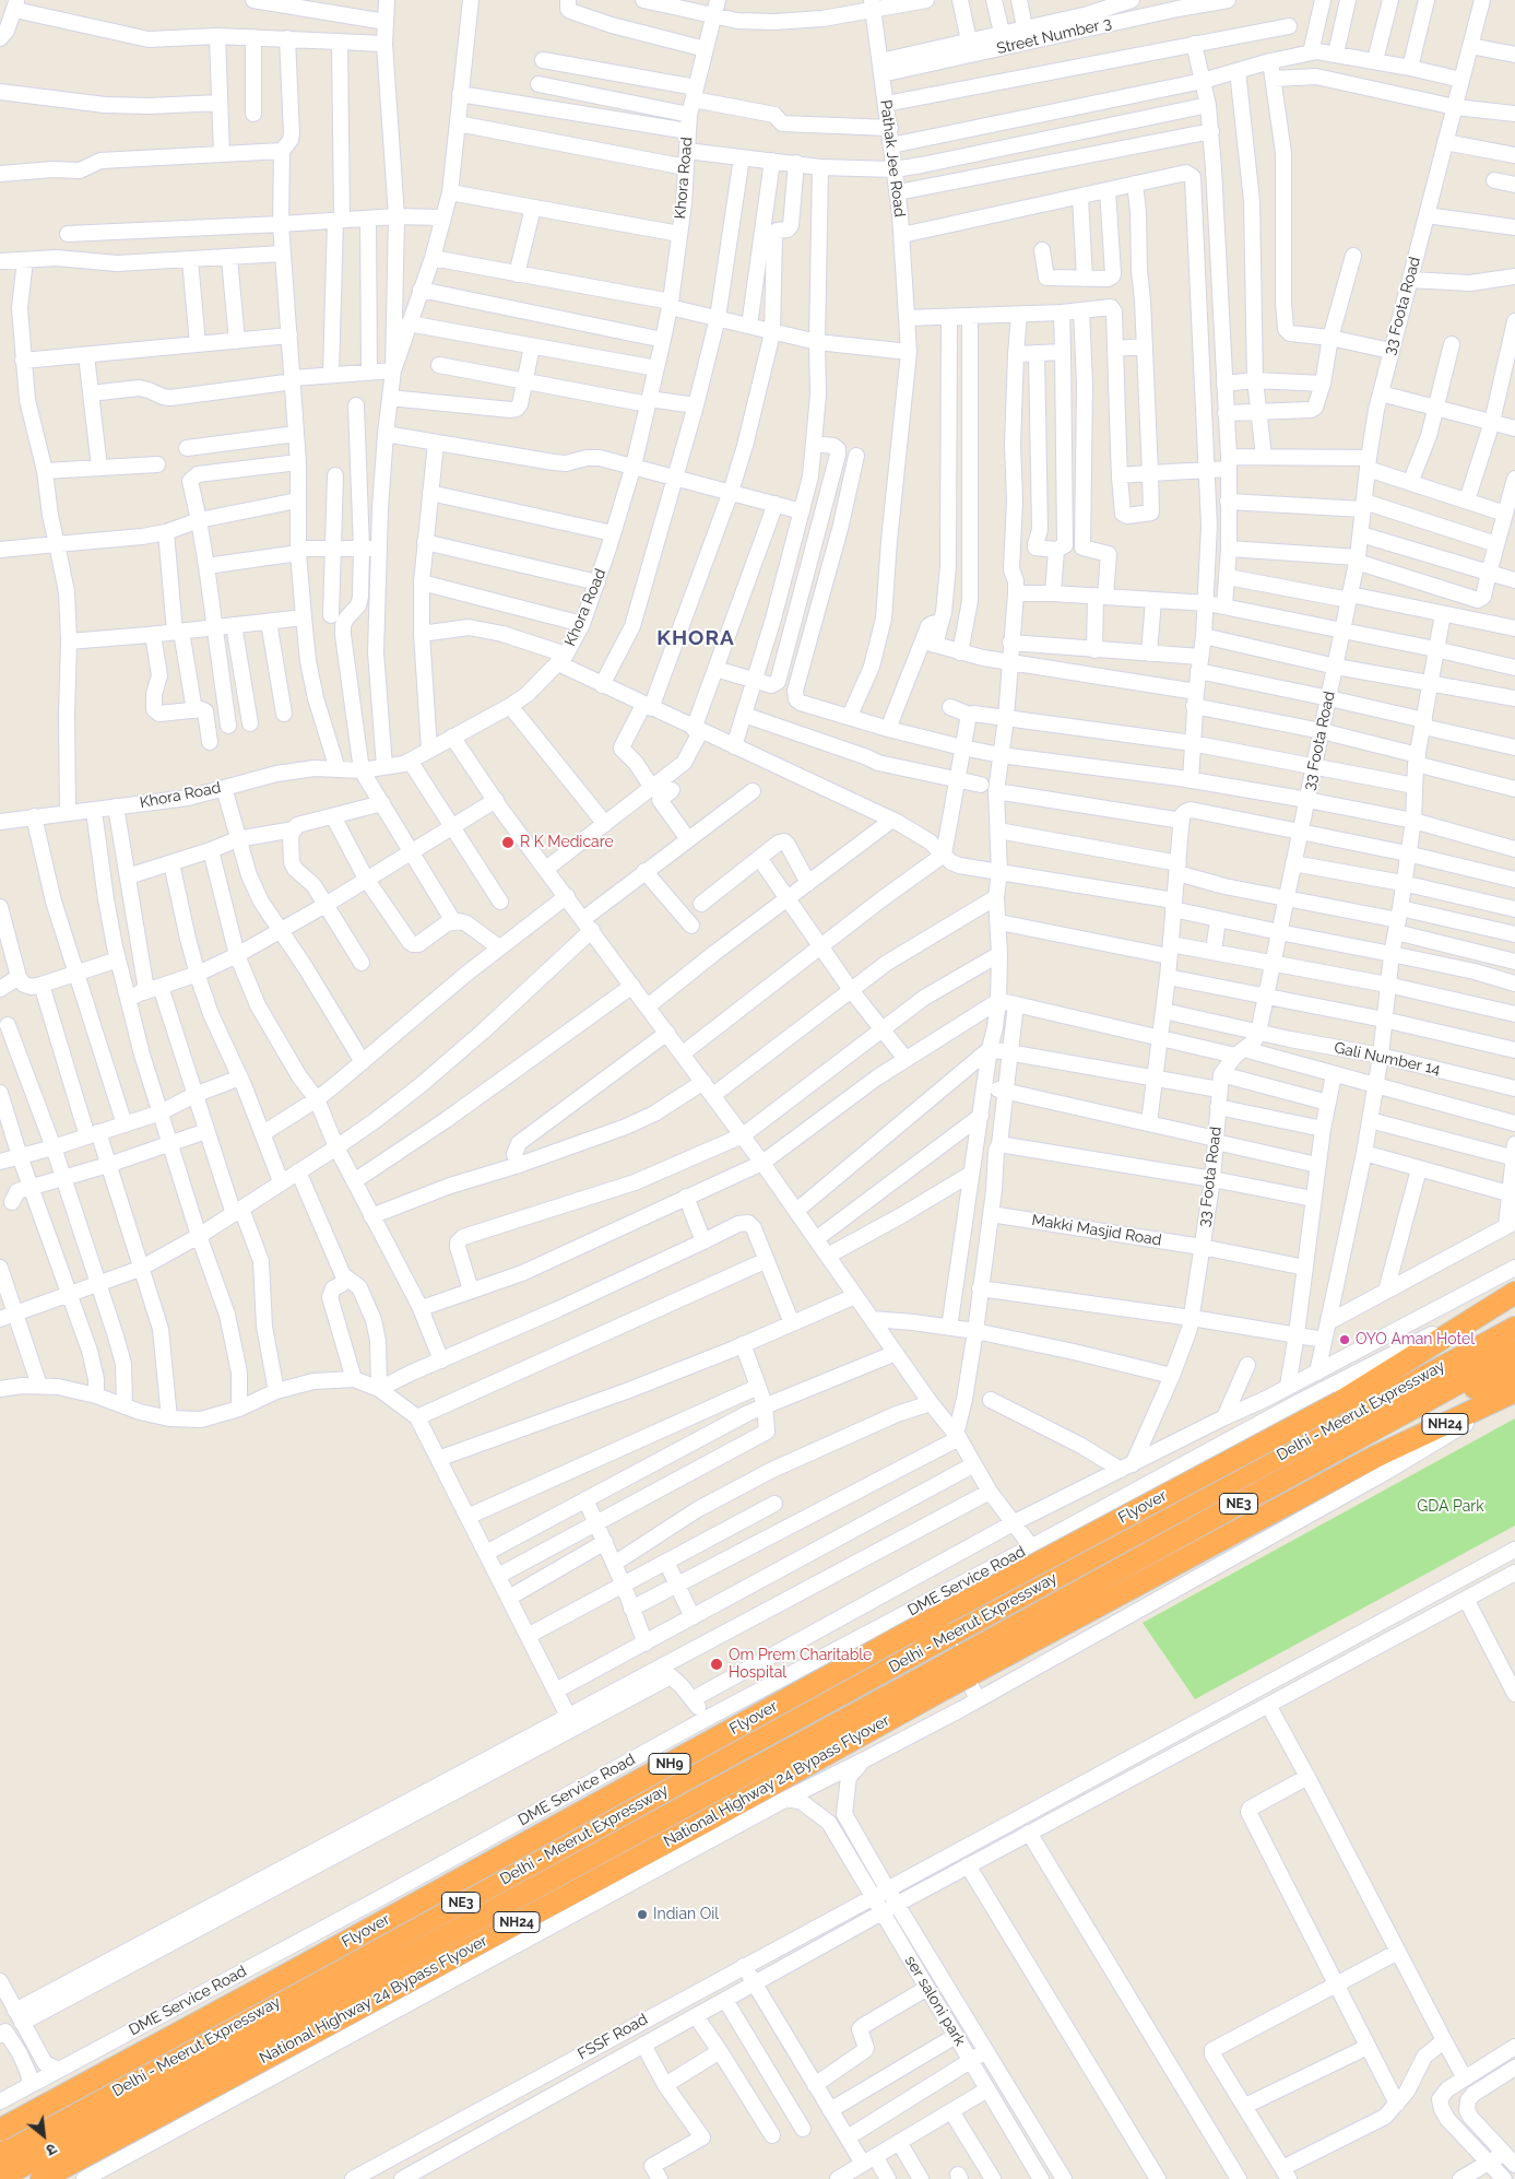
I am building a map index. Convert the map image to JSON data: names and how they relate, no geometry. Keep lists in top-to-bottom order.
{
  "streets": {
    "highway": [
      "Delhi - Meerut Expressway",
      "NH24",
      "NE3",
      "Flyover",
      "NH9",
      "National Highway 24 Bypass Flyover"
    ],
    "street": [
      "Street Number 3",
      "Pathak Jee Road",
      "Khora Road",
      "33 Foota Road",
      "Gali Number 14",
      "Makki Masjid Road",
      "DME Service Road",
      "ser saloni park",
      "FSSF Road"
    ]
  },
  "crossings": [
    ["Street Number 3", "Pathak Jee Road"],
    ["33 Foota Road", "Gali Number 14"],
    ["33 Foota Road", "Makki Masjid Road"],
    ["Delhi - Meerut Expressway", "National Highway 24 Bypass Flyover"],
    ["Flyover", "DME Service Road"],
    ["ser saloni park", "FSSF Road"]
  ],
  "districts": ["KHORA"],
  "parks": ["GDA Park"],
  "places": [
    "R K Medicare",
    "OYO Aman Hotel",
    "Om Prem Charitable Hospital",
    "Indian Oil"
  ],
  "north": "bottom right"
}
